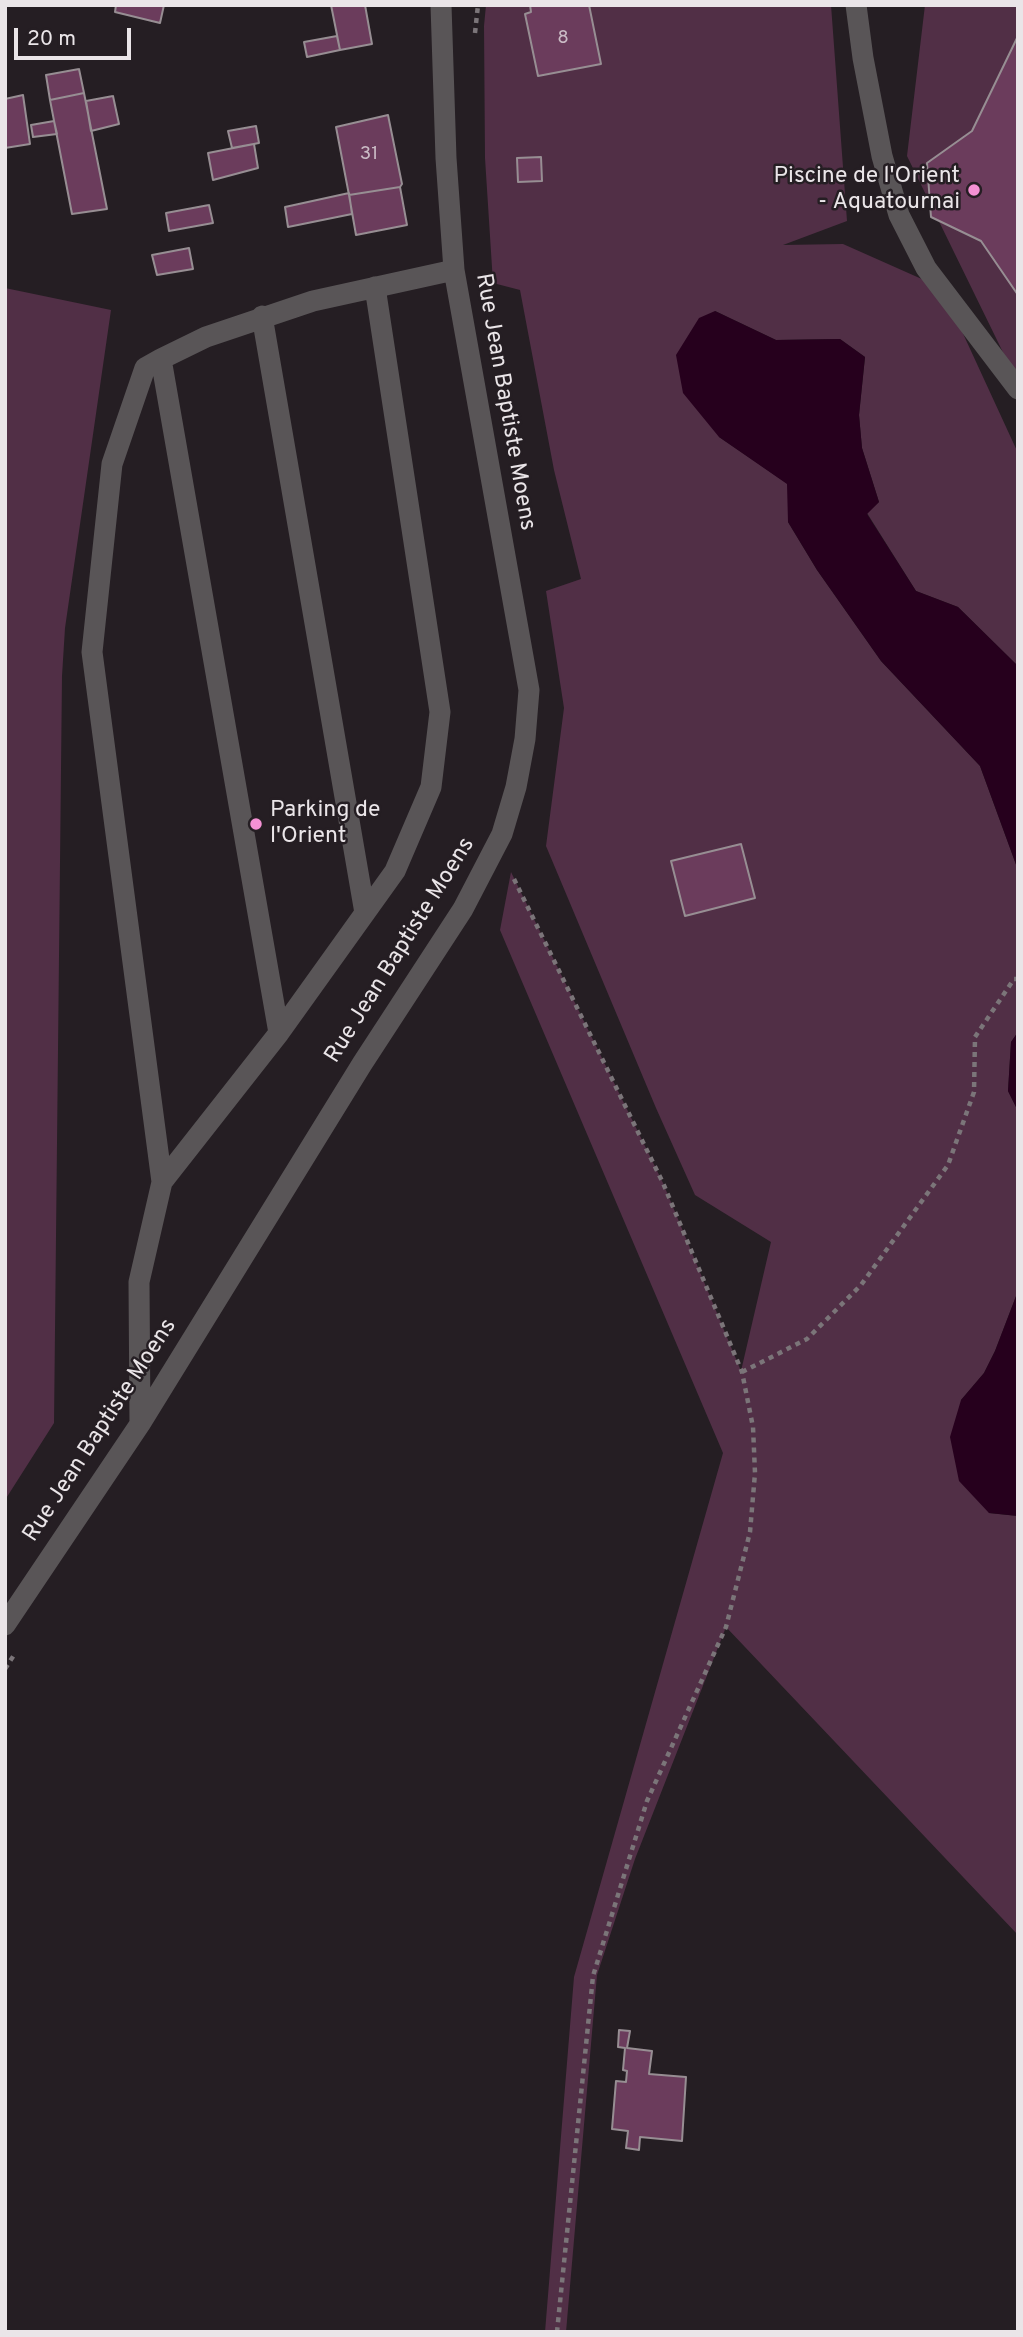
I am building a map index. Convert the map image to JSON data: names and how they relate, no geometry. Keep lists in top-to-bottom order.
{
  "streets": {
    "street": ["Rue Jean Baptiste Moens"]
  },
  "places": ["Piscine de l'Orient - Aquatournai", "Parking de l'Orient"],
  "house_numbers": ["8", "31"],
  "scale_bar": "20 m"
}
